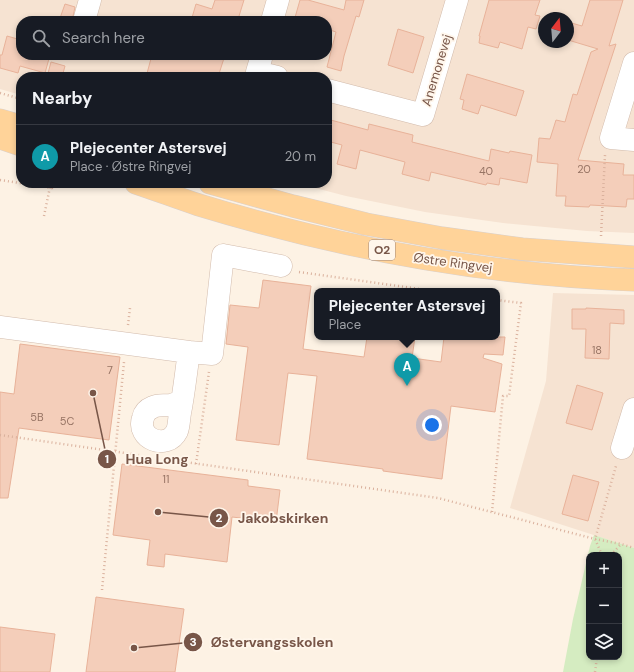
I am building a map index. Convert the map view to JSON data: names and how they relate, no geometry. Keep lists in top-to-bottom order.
{
  "streets": {
    "main road": ["O2", "Østre Ringvej"],
    "street": ["Anemonevej"]
  },
  "places": ["Hua Long", "Jakobskirken", "Østervangsskolen"],
  "house_numbers": [
    "20",
    "40",
    "18",
    "7",
    "5B",
    "5C",
    "11"
  ],
  "north": "top",
  "page": {
    "search": "Search here",
    "heading": "Nearby",
    "list": [
      {
        "mark": "A",
        "name": "Plejecenter Astersvej",
        "note": "Place · Østre Ringvej",
        "value": "20 m"
      }
    ],
    "popup": ["Plejecenter Astersvej", "Place"],
    "pins": "A",
    "map_buttons": ["+", "−"]
  }
}
